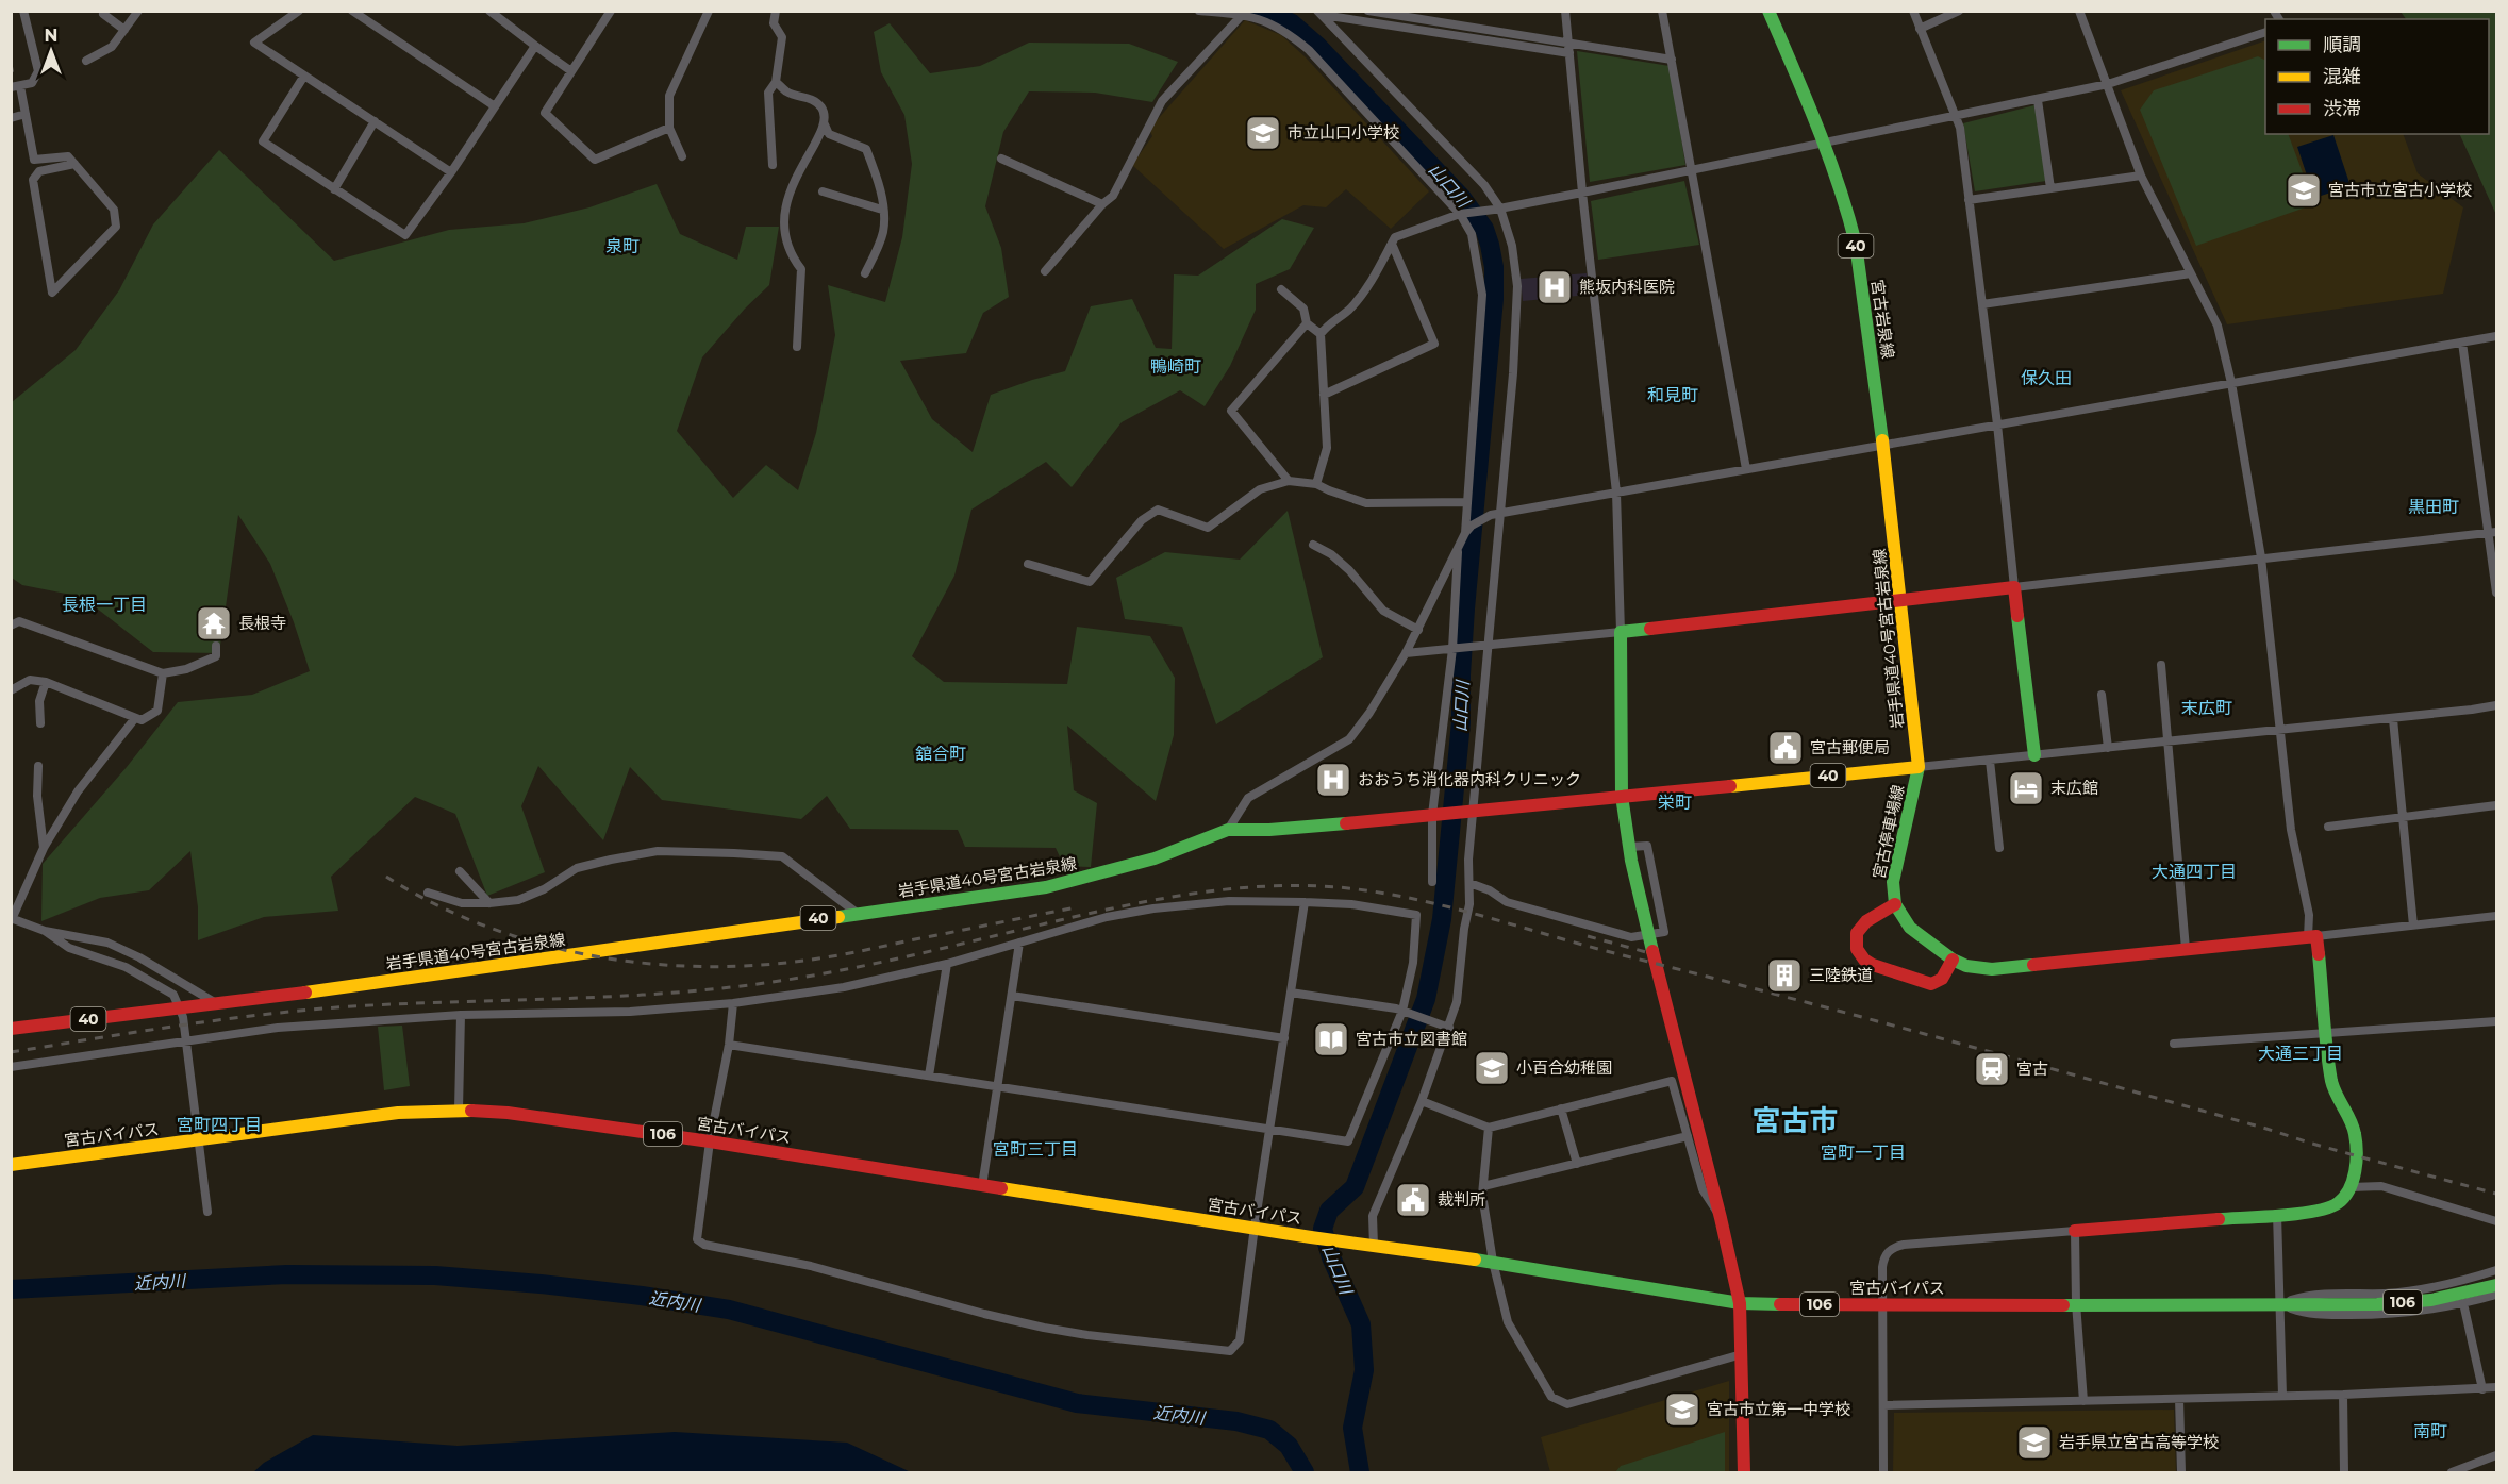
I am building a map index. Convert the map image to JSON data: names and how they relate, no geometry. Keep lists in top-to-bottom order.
{
  "streets": {
    "main road": [
      "40",
      "宮古岩泉線",
      "岩手県道40号宮古岩泉線",
      "宮古停車場線",
      "宮古バイパス",
      "106"
    ]
  },
  "crossings": [
    ["宮古岩泉線", "岩手県道40号宮古岩泉線"],
    ["岩手県道40号宮古岩泉線", "宮古停車場線"]
  ],
  "districts": [
    "泉町",
    "鴨崎町",
    "保久田",
    "和見町",
    "黒田町",
    "長根一丁目",
    "末広町",
    "舘合町",
    "栄町",
    "大通四丁目",
    "大通三丁目",
    "宮古市",
    "宮町四丁目",
    "宮町三丁目",
    "宮町一丁目",
    "南町"
  ],
  "water": ["山口川", "近内川"],
  "places": {
    "school or university": [
      "市立山口小学校",
      "宮古市立宮古小学校",
      "小百合幼稚園",
      "宮古市立第一中学校",
      "岩手県立宮古高等学校"
    ],
    "hospital": ["熊坂内科医院", "おおうち消化器内科クリニック"],
    "temple": ["長根寺"],
    "public building": ["宮古郵便局", "裁判所"],
    "hotel": ["末広館"],
    "building": ["三陸鉄道"],
    "library": ["宮古市立図書館"],
    "station": ["宮古"]
  },
  "legend": ["順調", "混雑", "渋滞"],
  "north": "top"
}
